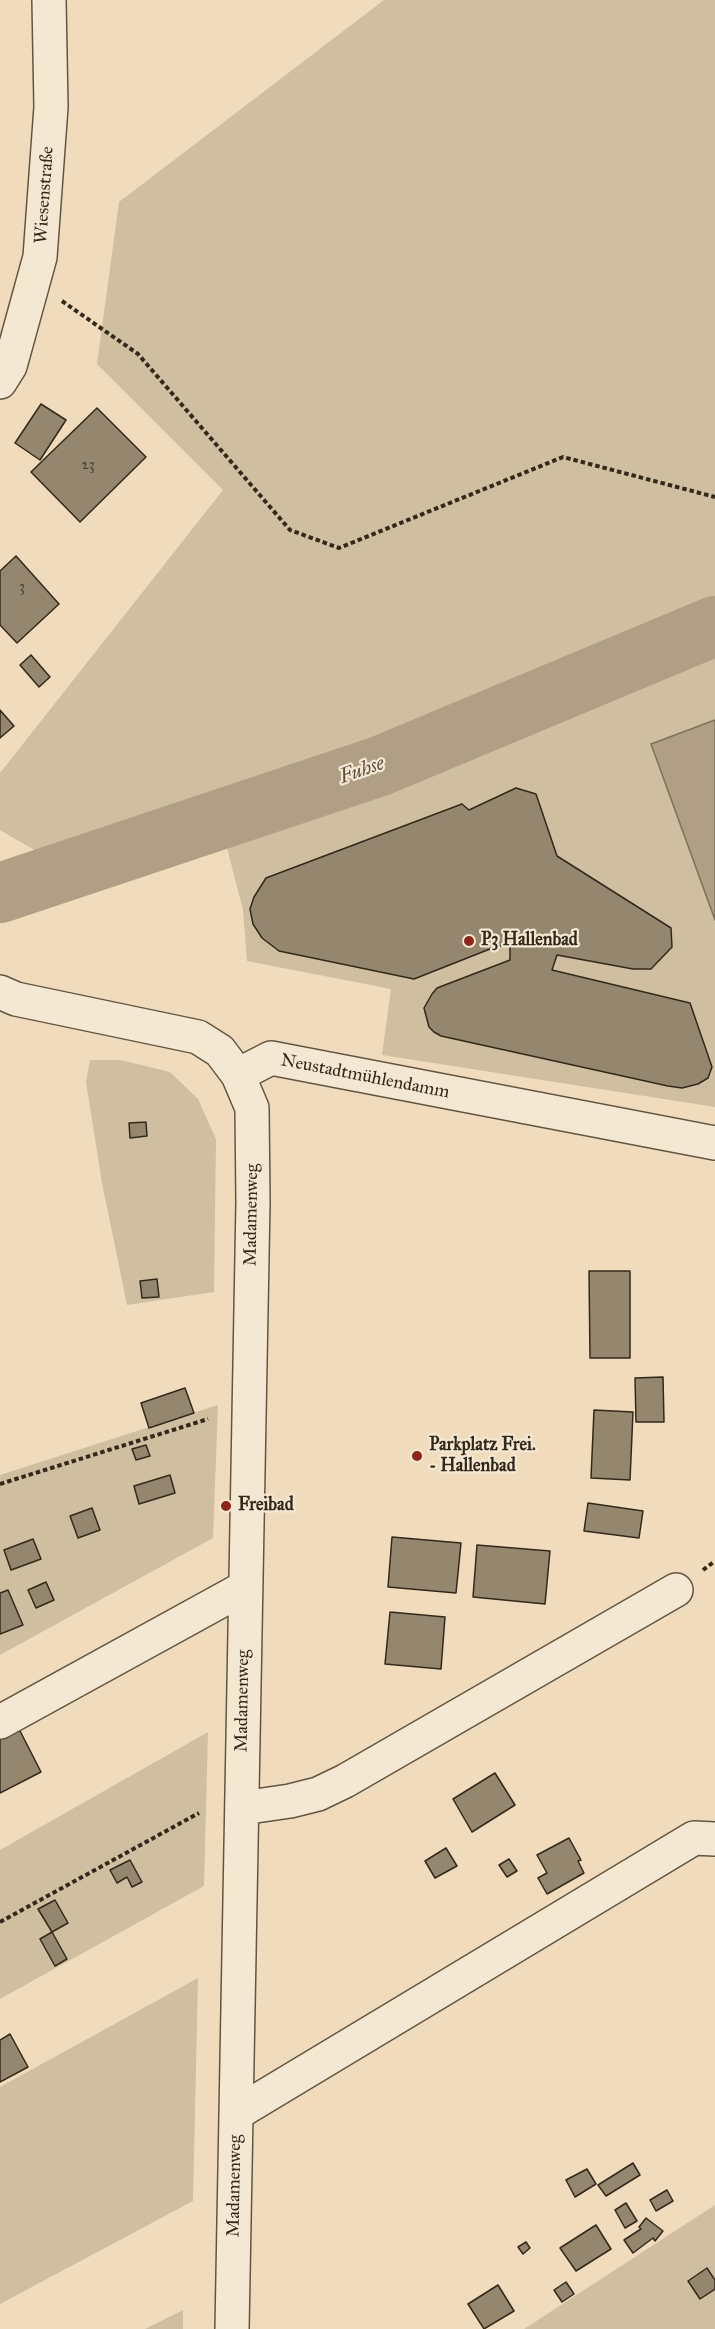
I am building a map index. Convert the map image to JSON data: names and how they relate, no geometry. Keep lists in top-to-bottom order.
{
  "streets": {
    "street": ["Wiesenstraße", "Neustadtmühlendamm", "Madamenweg"]
  },
  "crossings": [
    ["Neustadtmühlendamm", "Madamenweg"]
  ],
  "water": ["Fuhse"],
  "places": ["P3 Hallenbad", "Parkplatz Frei. - Hallenbad", "Freibad"],
  "house_numbers": ["23", "3"]
}
